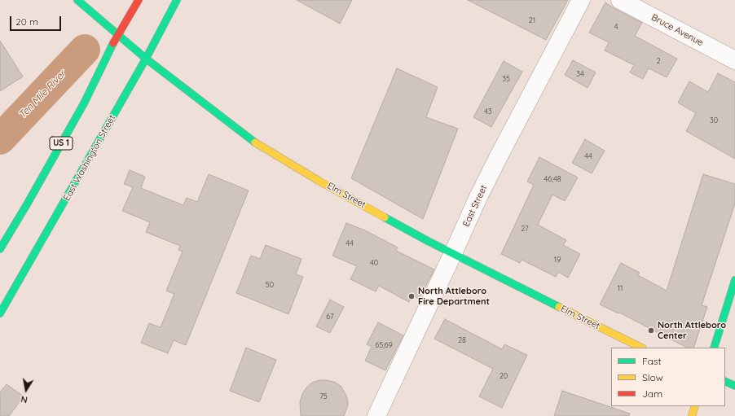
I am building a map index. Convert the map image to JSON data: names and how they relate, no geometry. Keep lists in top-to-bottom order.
{
  "streets": {
    "main road": ["US 1", "East Washington Street", "Elm Street"],
    "street": ["Bruce Avenue", "East Street"]
  },
  "crossings": [
    ["US 1", "Elm Street"],
    ["East Washington Street", "Elm Street"],
    ["Elm Street", "East Street"]
  ],
  "water": ["Ten Mile River"],
  "places": ["North Attleboro Fire Department", "North Attleboro Center"],
  "house_numbers": [
    "21",
    "4",
    "2",
    "34",
    "35",
    "43",
    "30",
    "44",
    "46;48",
    "27",
    "44",
    "19",
    "40",
    "50",
    "11",
    "67",
    "28",
    "65;69",
    "20",
    "75"
  ],
  "legend": ["Fast", "Slow", "Jam"],
  "scale_bar": "20 m",
  "north": "bottom"
}
